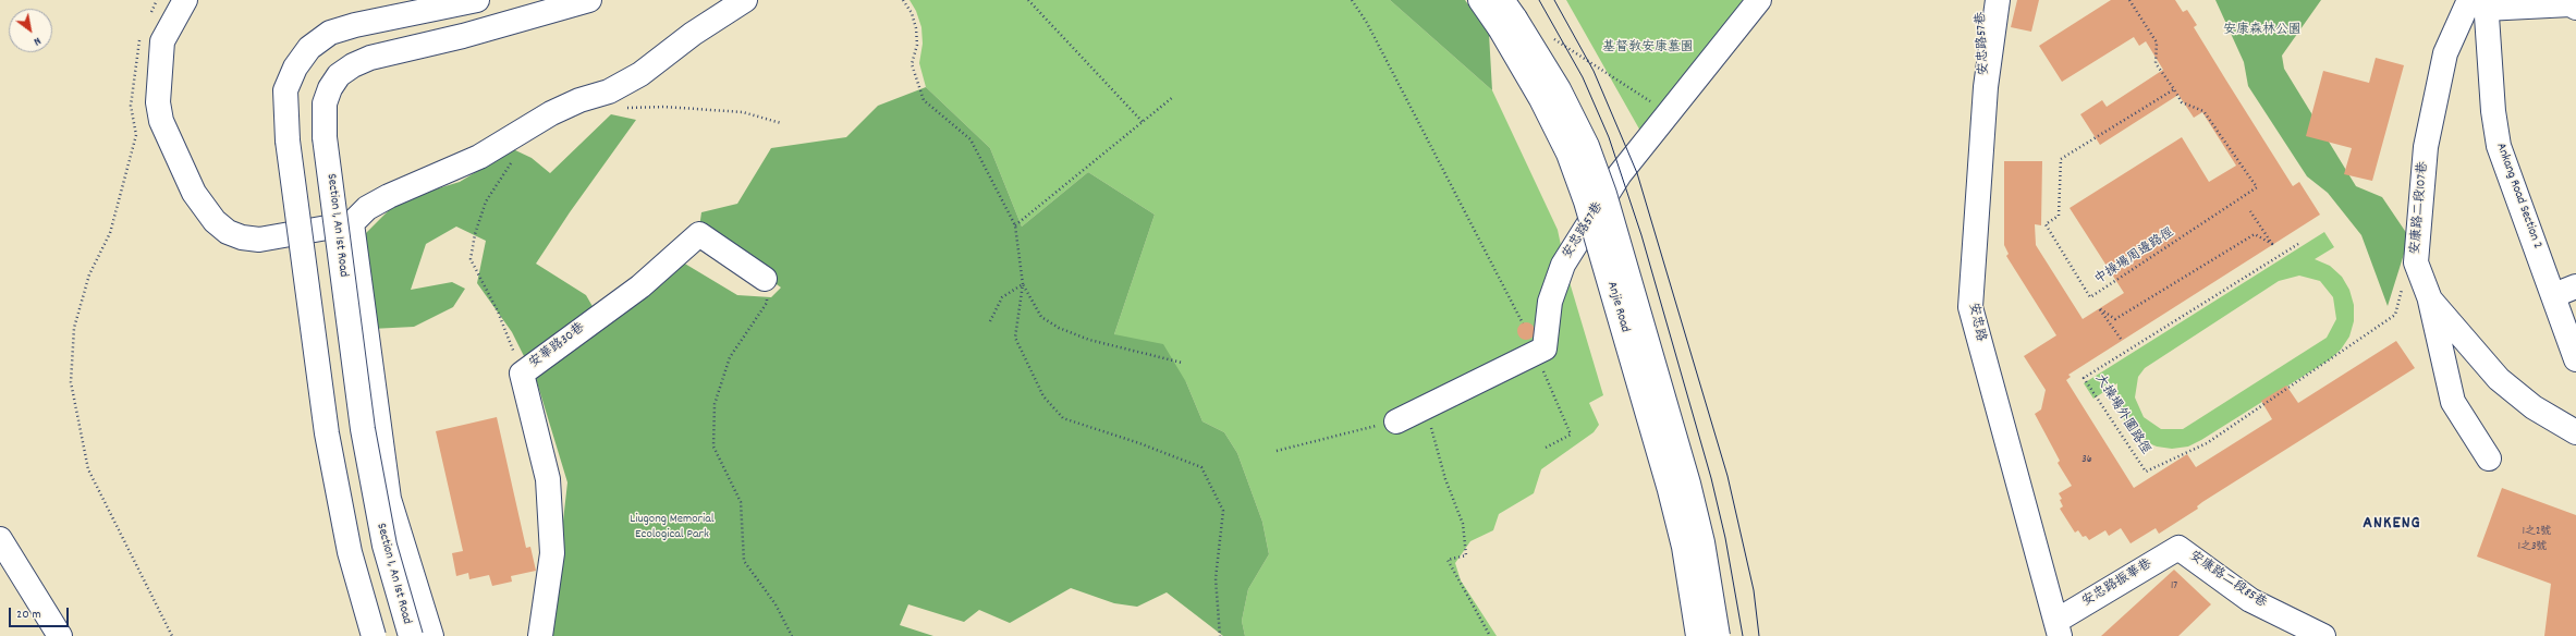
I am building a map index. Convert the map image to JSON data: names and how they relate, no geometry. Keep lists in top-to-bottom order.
{
  "streets": {
    "street": [
      "安忠路57巷",
      "Ankang Road Section 2",
      "安康路二段107巷",
      "Section 1, An 1st Road",
      "Anjie Road",
      "安忠路",
      "安華路30巷",
      "安康路二段85巷",
      "安忠路振華巷"
    ],
    "path": ["中操場周邊路徑", "大操場外圍路徑"]
  },
  "crossings": [
    ["安忠路57巷", "安忠路"],
    ["Ankang Road Section 2", "安康路二段107巷"],
    ["安忠路", "安忠路振華巷"],
    ["安康路二段85巷", "安忠路振華巷"]
  ],
  "districts": ["ANKENG"],
  "parks": ["安康森林公園", "基督教安康墓園", "Liugong Memorial Ecological Park"],
  "house_numbers": [
    "36",
    "1之2號",
    "1之3號",
    "17"
  ],
  "scale_bar": "20 m",
  "north": "bottom right"
}
